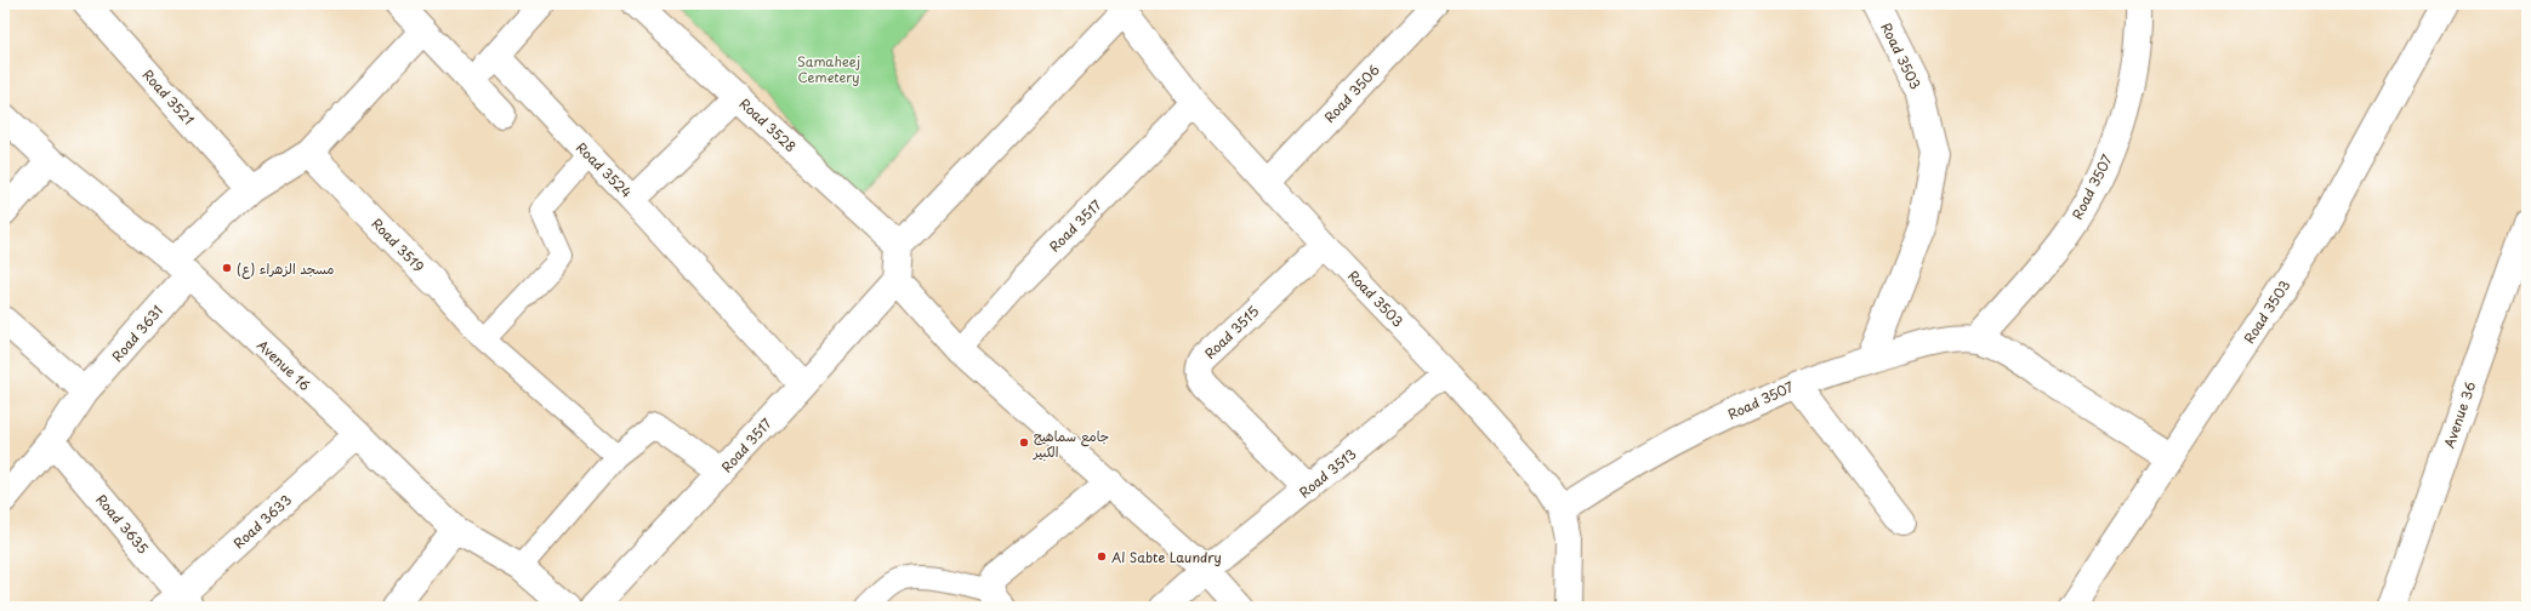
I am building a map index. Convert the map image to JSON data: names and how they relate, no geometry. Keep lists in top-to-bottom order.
{
  "streets": {
    "street": [
      "Road 3503",
      "Road 3506",
      "Road 3521",
      "Road 3528",
      "Road 3524",
      "Road 3507",
      "Road 3517",
      "Road 3519",
      "Road 3515",
      "Road 3631",
      "Avenue 16",
      "Avenue 36",
      "Road 3513",
      "Road 3633",
      "Road 3635"
    ]
  },
  "crossings": [
    ["Road 3503", "Road 3506"],
    ["Road 3503", "Road 3507"],
    ["Road 3503", "Road 3517"],
    ["Road 3503", "Road 3515"],
    ["Road 3503", "Road 3513"],
    ["Road 3528", "Road 3524"],
    ["Road 3515", "Road 3513"],
    ["Road 3631", "Avenue 16"],
    ["Road 3631", "Road 3635"],
    ["Avenue 16", "Road 3633"],
    ["Road 3633", "Road 3635"]
  ],
  "parks": ["Samaheej Cemetery"],
  "places": ["مسجد الزهراء (ع)", "جامع سماهيج الكبير", "Al Sabte Laundry"]
}
